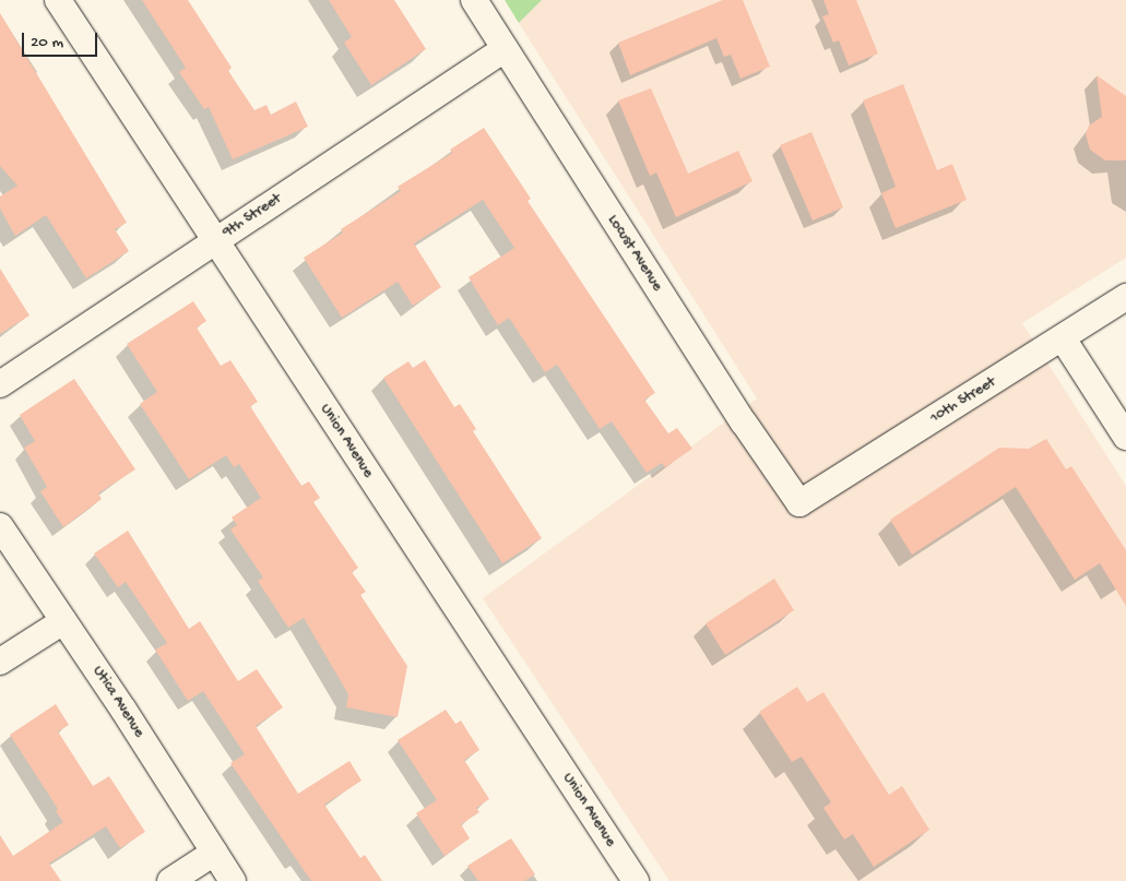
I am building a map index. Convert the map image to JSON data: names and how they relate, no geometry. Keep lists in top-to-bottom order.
{
  "streets": {
    "street": [
      "9th Street",
      "Locust Avenue",
      "10th Street",
      "Union Avenue",
      "Utica Avenue"
    ]
  },
  "crossings": [
    ["9th Street", "Locust Avenue"],
    ["9th Street", "Union Avenue"],
    ["Locust Avenue", "10th Street"]
  ],
  "scale_bar": "20 m"
}
